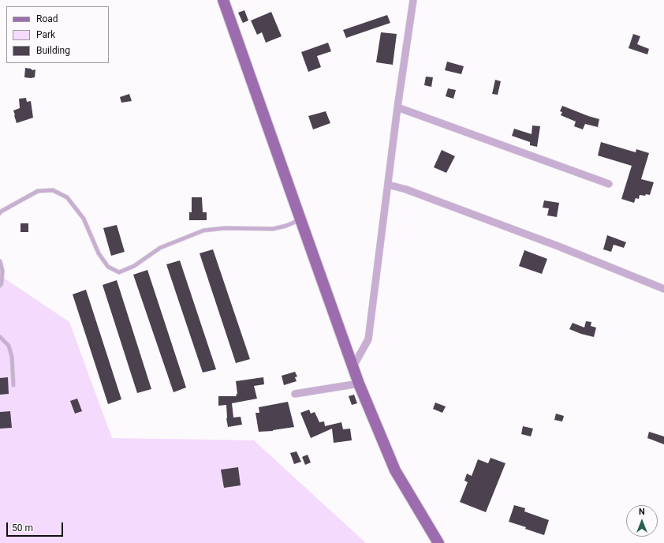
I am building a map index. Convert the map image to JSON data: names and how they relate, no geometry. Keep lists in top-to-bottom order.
{
  "legend": ["Road", "Park", "Building"],
  "scale_bar": "50 m",
  "north": "top"
}
